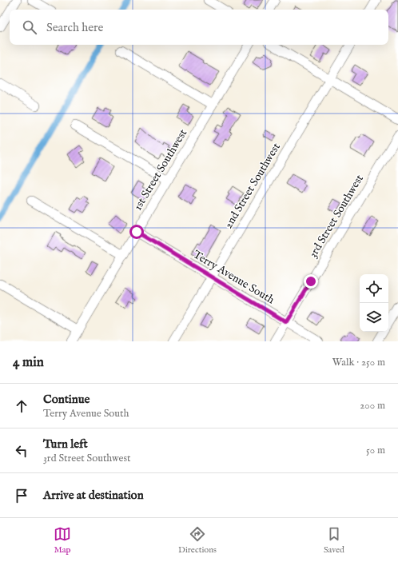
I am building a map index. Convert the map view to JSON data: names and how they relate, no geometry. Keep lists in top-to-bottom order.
{
  "streets": {
    "street": [
      "1st Street Southwest",
      "2nd Street Southwest",
      "3rd Street Southwest",
      "Terry Avenue South"
    ]
  },
  "crossings": [
    ["1st Street Southwest", "Terry Avenue South"],
    ["2nd Street Southwest", "Terry Avenue South"],
    ["3rd Street Southwest", "Terry Avenue South"]
  ],
  "page": {
    "search": "Search here",
    "heading": ["4 min", "Walk · 250 m"],
    "list": [
      ["Continue", "Terry Avenue South", "200 m"],
      ["Turn left", "3rd Street Southwest", "50 m"],
      "Arrive at destination"
    ],
    "nav": ["Map", "Directions", "Saved"]
  }
}
